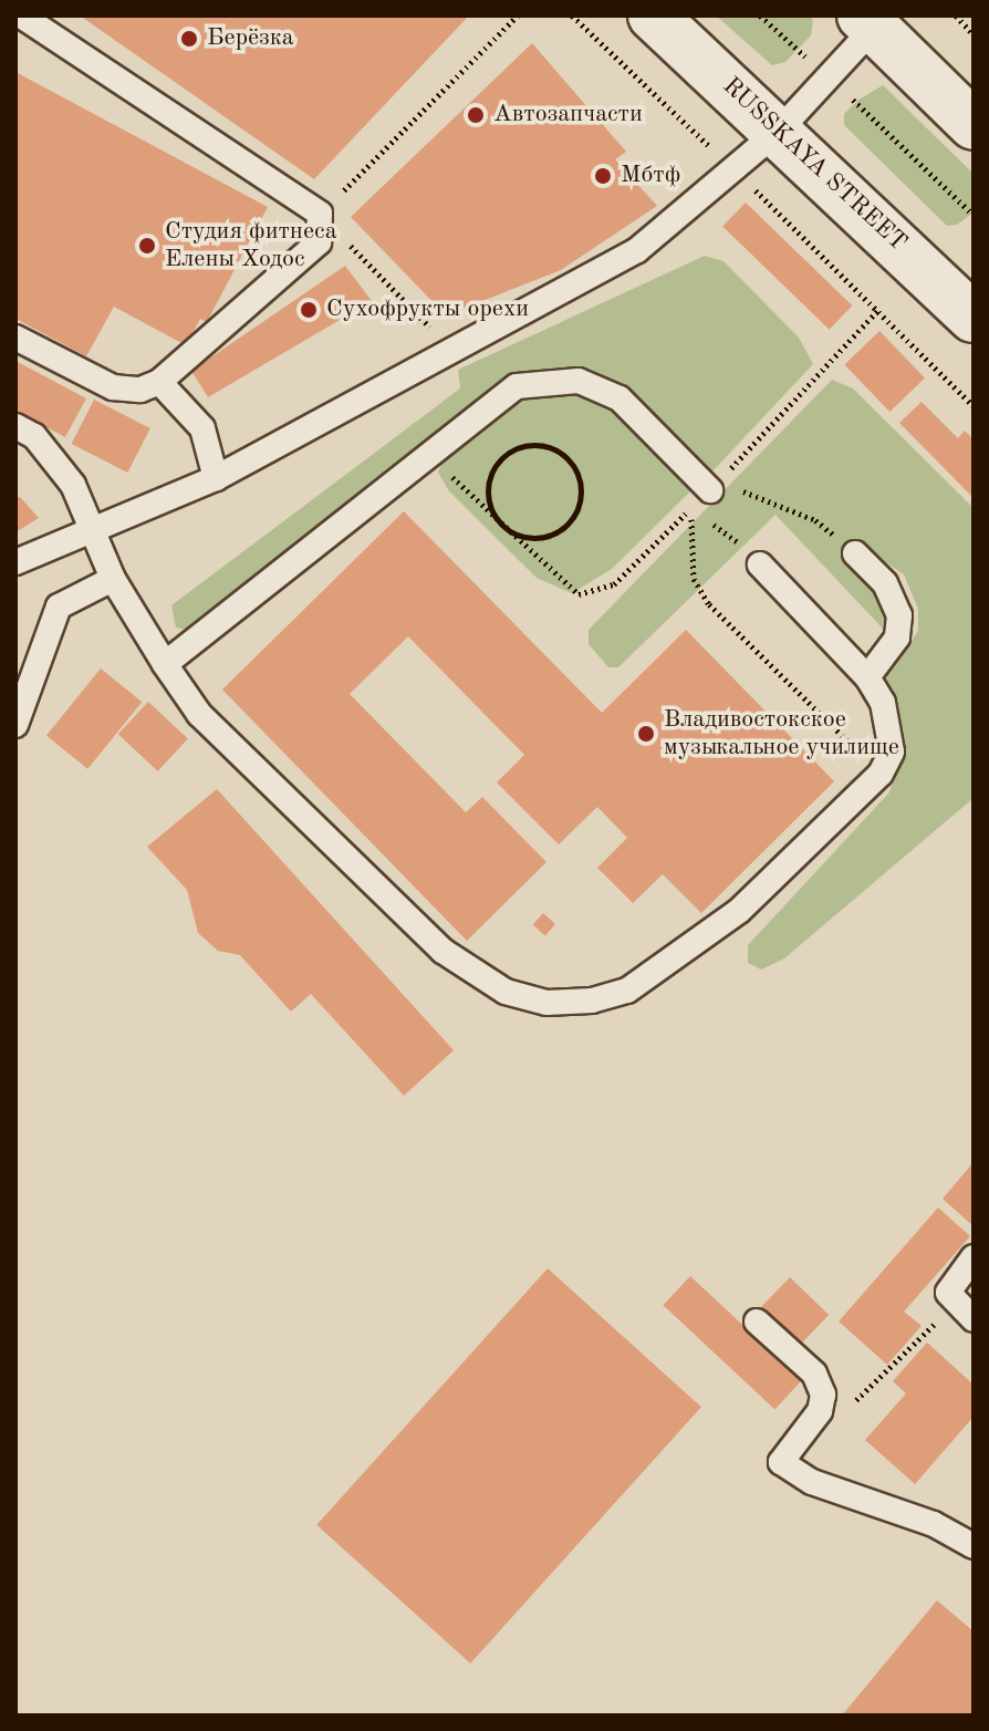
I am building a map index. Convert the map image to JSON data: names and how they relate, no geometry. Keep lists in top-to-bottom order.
{
  "streets": {
    "main road": ["RUSSKAYA STREET"]
  },
  "places": [
    "Берёзка",
    "Автозапчасти",
    "Мбтф",
    "Студия фитнеса Елены Ходос",
    "Сухофрукты орехи",
    "Владивостокское музыкальное училище"
  ]
}
